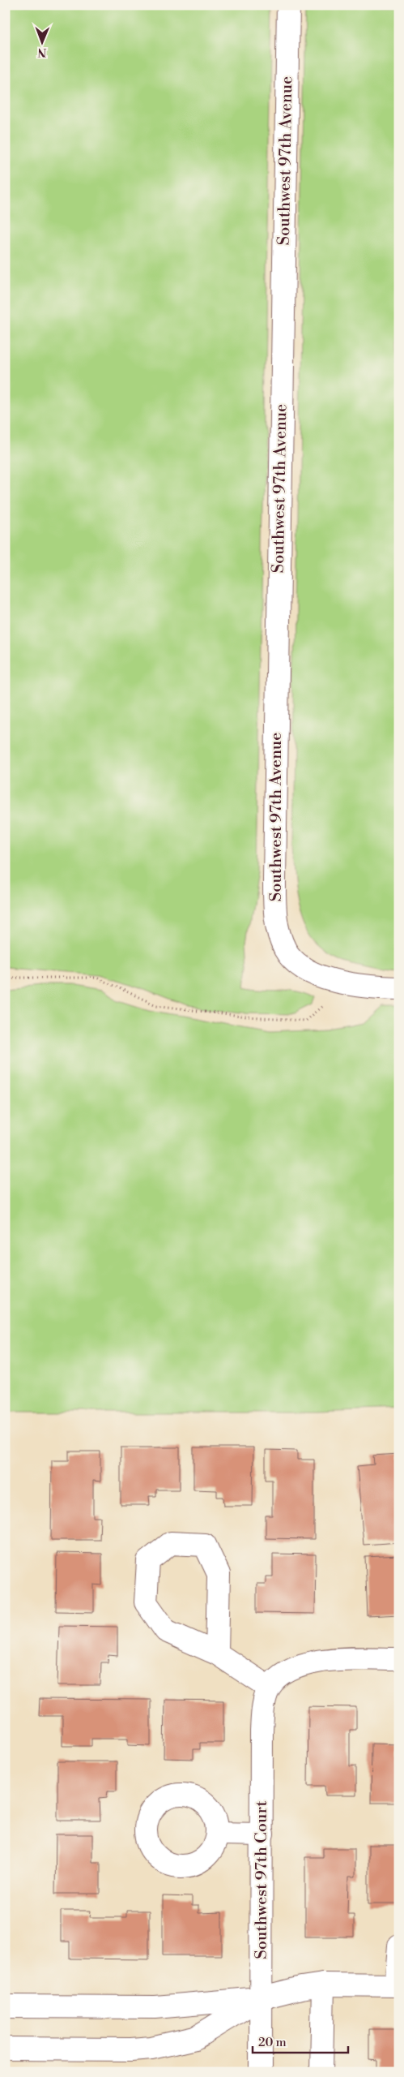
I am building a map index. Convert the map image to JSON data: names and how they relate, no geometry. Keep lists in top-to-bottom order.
{
  "streets": {
    "street": ["Southwest 97th Avenue", "Southwest 97th Court"]
  },
  "scale_bar": "20 m",
  "north": "bottom"
}
